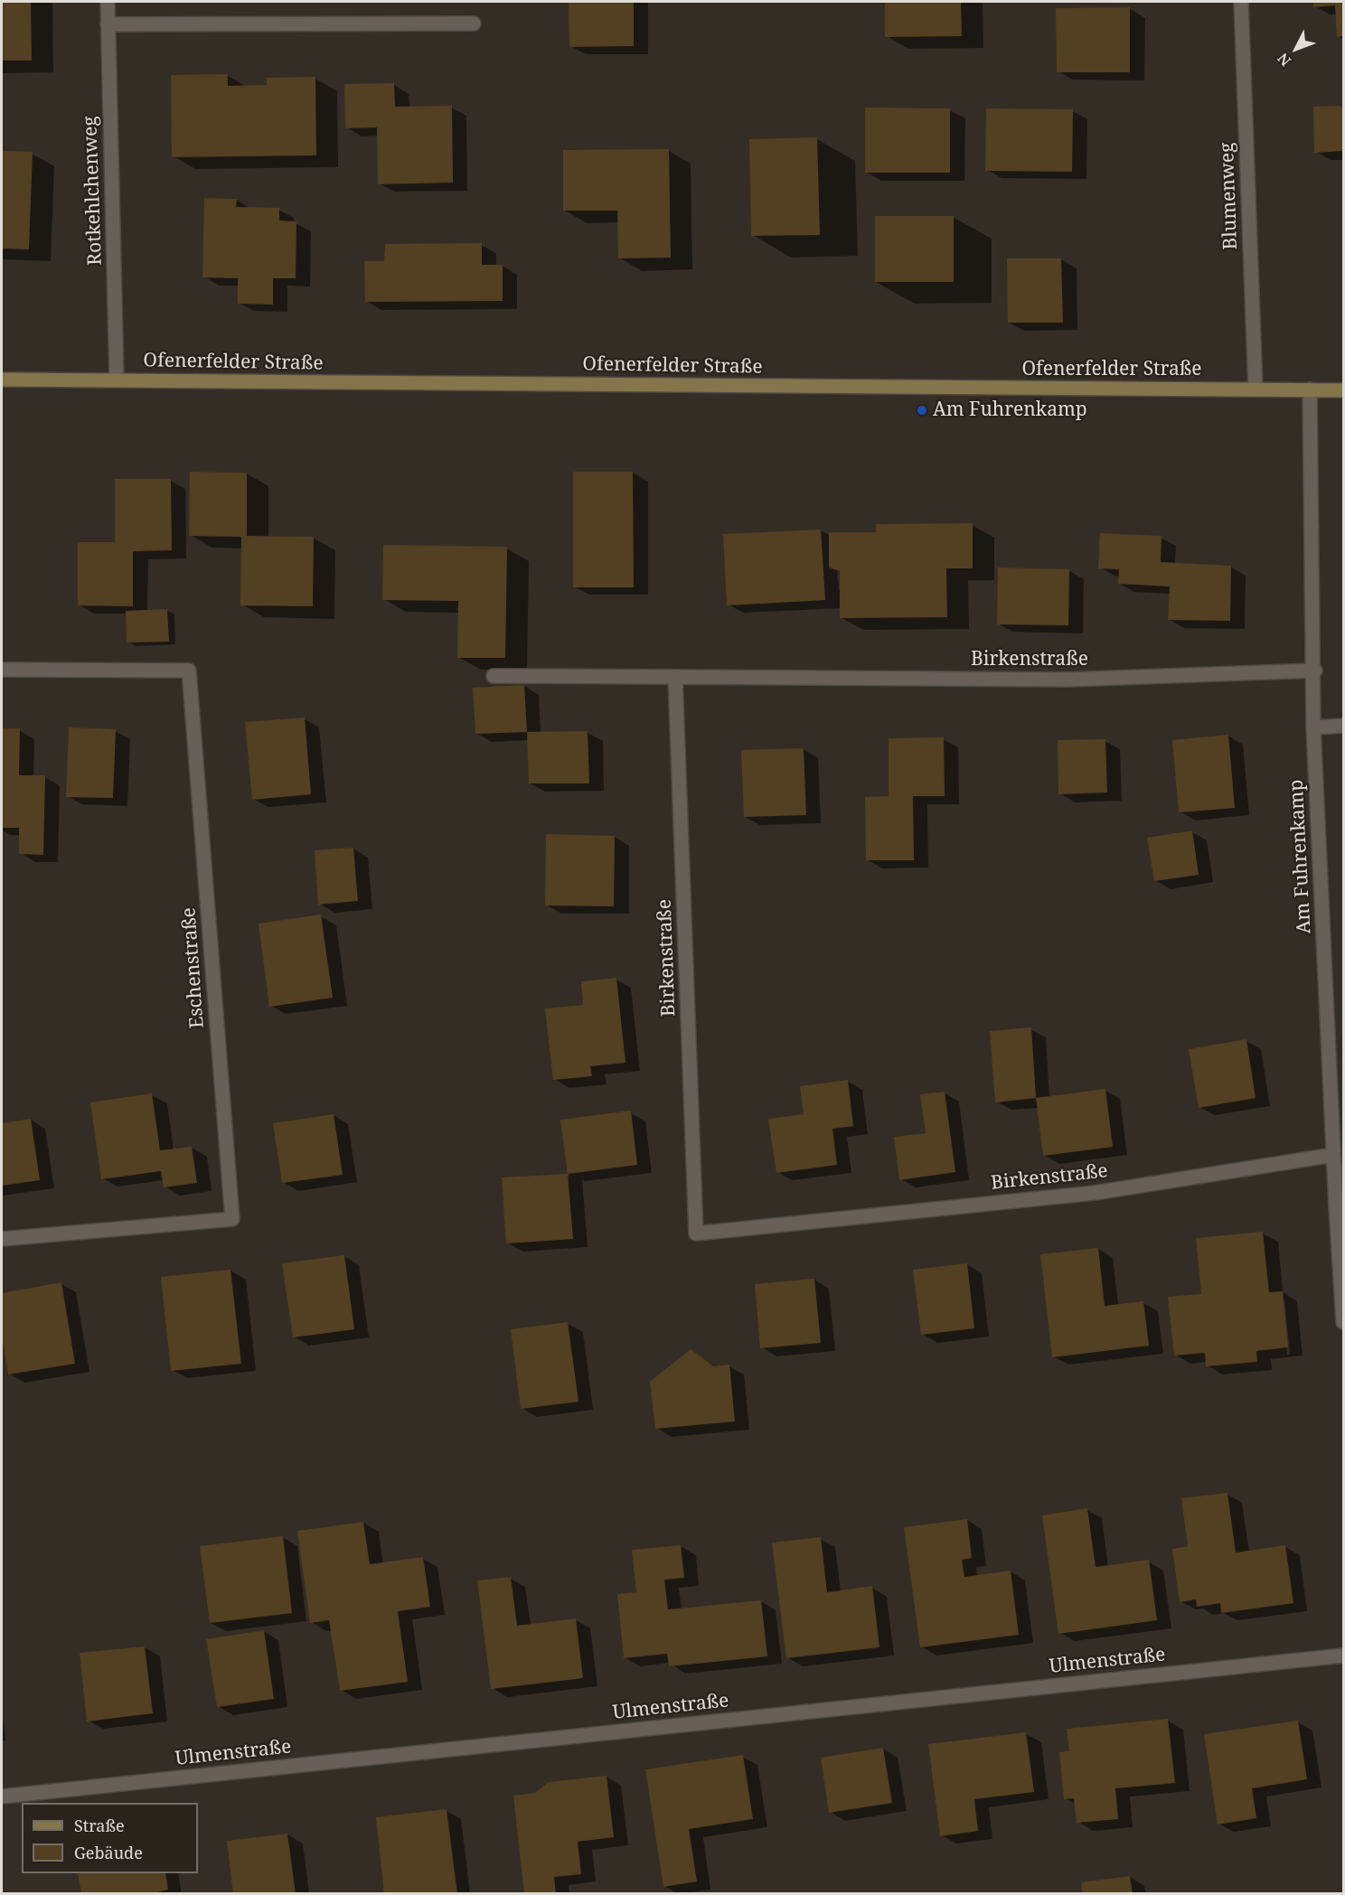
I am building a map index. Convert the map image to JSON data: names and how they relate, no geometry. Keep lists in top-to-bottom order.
{
  "streets": {
    "street": [
      "Rotkehlchenweg",
      "Blumenweg",
      "Ofenerfelder Straße",
      "Birkenstraße",
      "Am Fuhrenkamp",
      "Eschenstraße",
      "Ulmenstraße"
    ]
  },
  "crossings": [
    ["Rotkehlchenweg", "Ofenerfelder Straße"],
    ["Blumenweg", "Ofenerfelder Straße"],
    ["Ofenerfelder Straße", "Am Fuhrenkamp"],
    ["Birkenstraße", "Am Fuhrenkamp"]
  ],
  "places": ["Am Fuhrenkamp"],
  "legend": ["Straße", "Gebäude"],
  "north": "bottom left"
}
